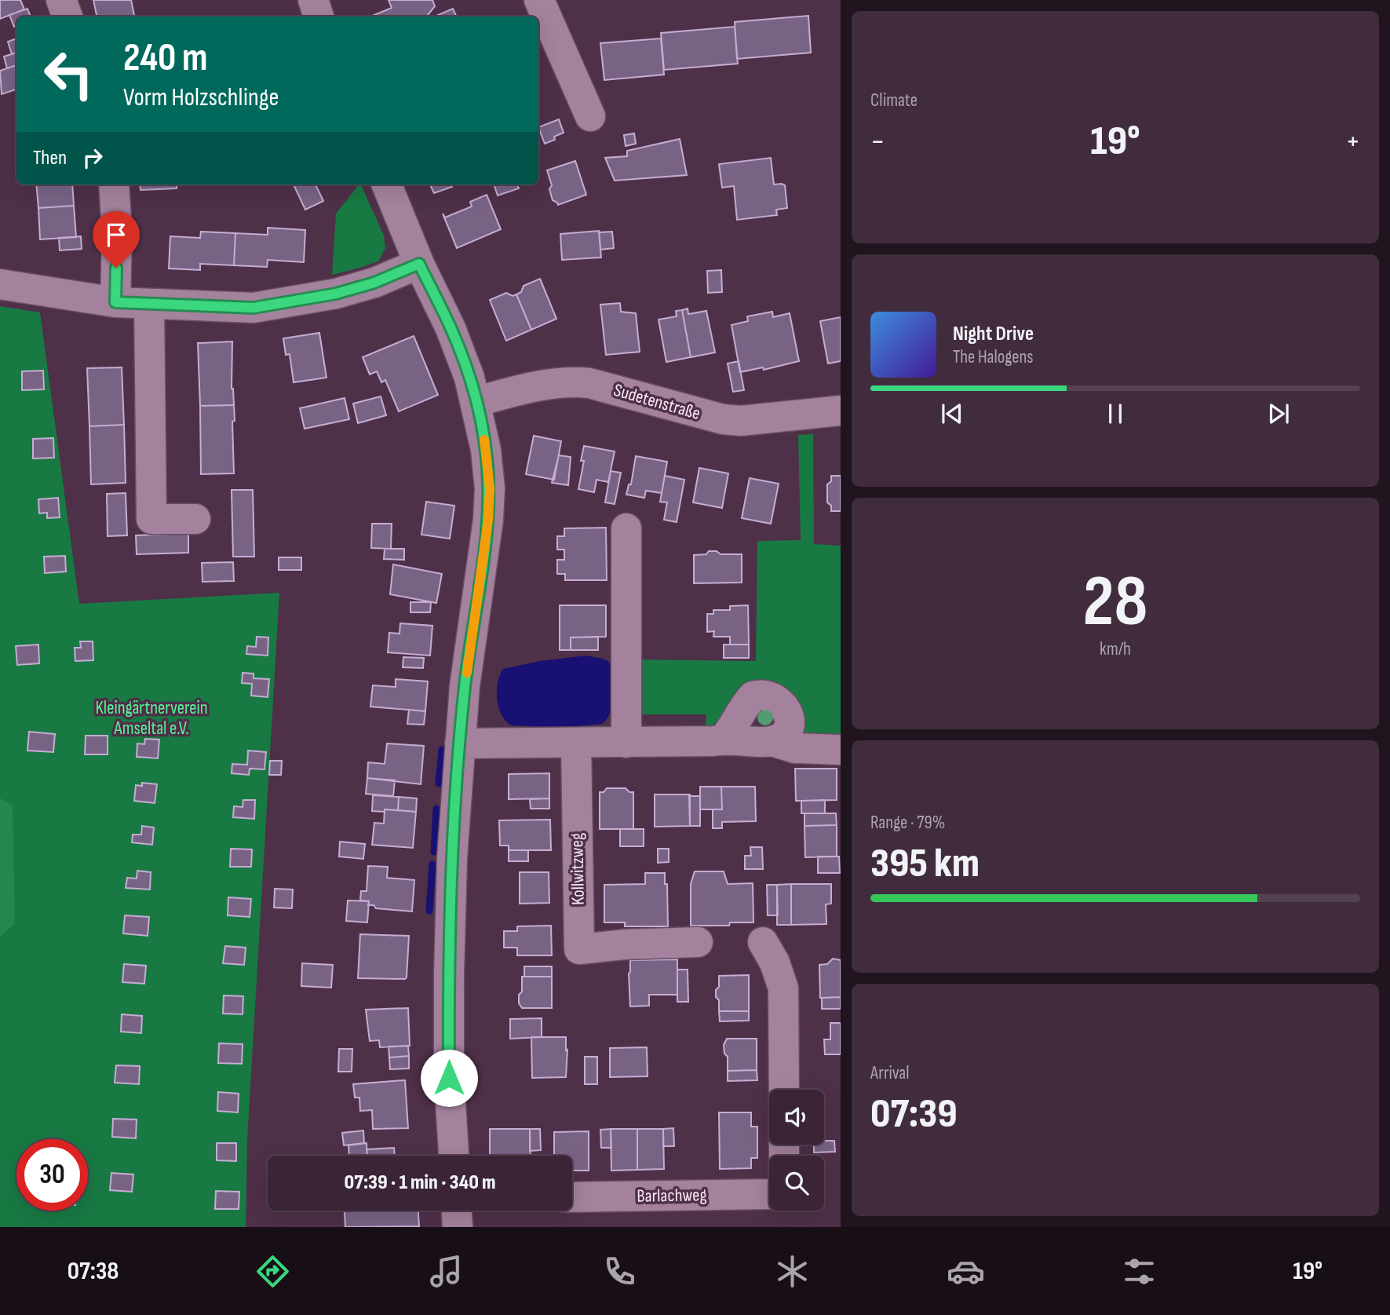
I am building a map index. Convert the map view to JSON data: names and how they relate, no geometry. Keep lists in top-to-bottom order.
{
  "streets": {
    "street": ["Sudetenstraße", "Kollwitzweg", "Barlachweg"]
  },
  "parks": ["Kleingärtnerverein Amseltal e.V."],
  "page": {
    "tile": [
      "Climate",
      ["28", "km/h"],
      ["Range · 79%", "395 km"],
      ["Arrival", "07:39"]
    ],
    "turn": ["240 m", "Vorm Holzschlinge"],
    "heat": ["−", "19°", "+"],
    "then": "Then",
    "song": ["Night Drive", "The Halogens"],
    "limit": "30",
    "trip": "07:39 · 1 min · 340 m",
    "tabs": ["07:38", "19°"]
  }
}
